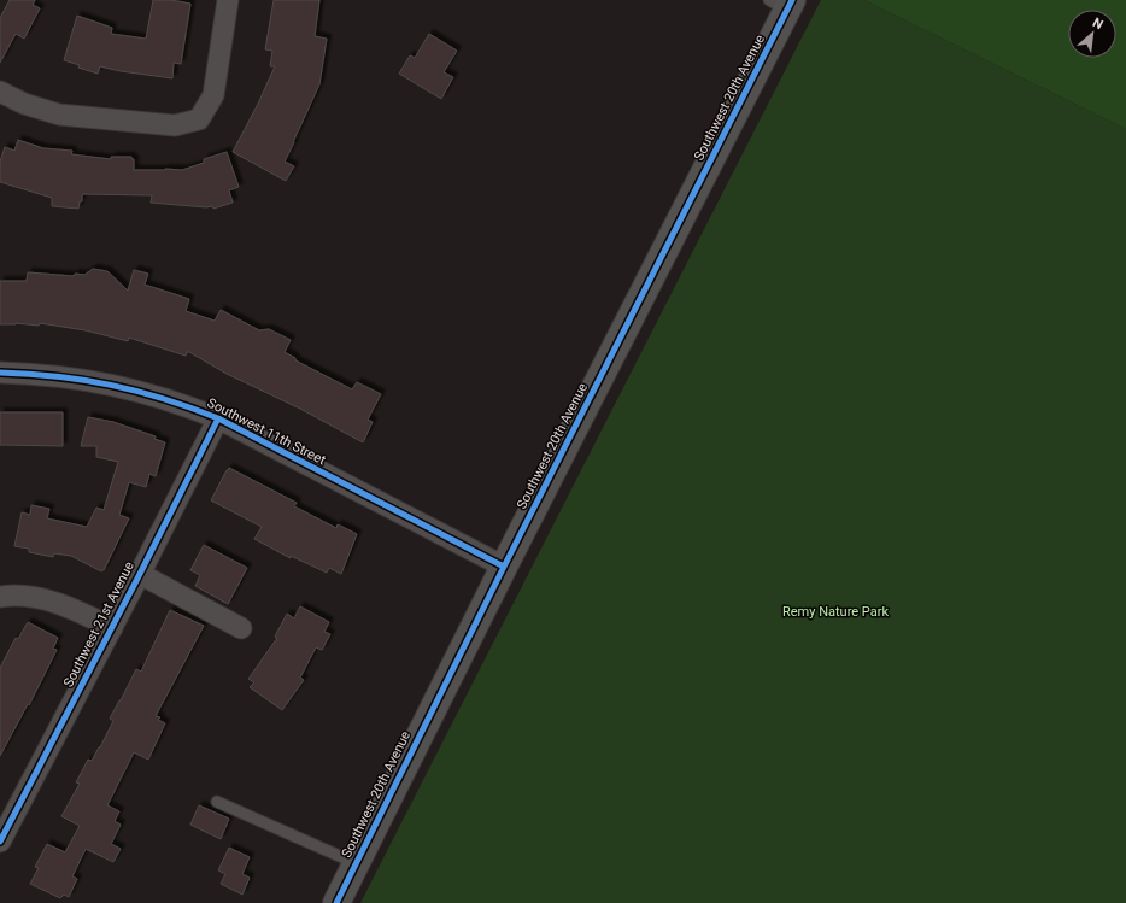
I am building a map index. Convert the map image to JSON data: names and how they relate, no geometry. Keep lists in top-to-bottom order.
{
  "streets": {
    "street": ["Southwest 20th Avenue", "Southwest 11th Street", "Southwest 21st Avenue"]
  },
  "crossings": [
    ["Southwest 20th Avenue", "Southwest 11th Street"],
    ["Southwest 11th Street", "Southwest 21st Avenue"]
  ],
  "parks": ["Remy Nature Park"],
  "north": "top right"
}
